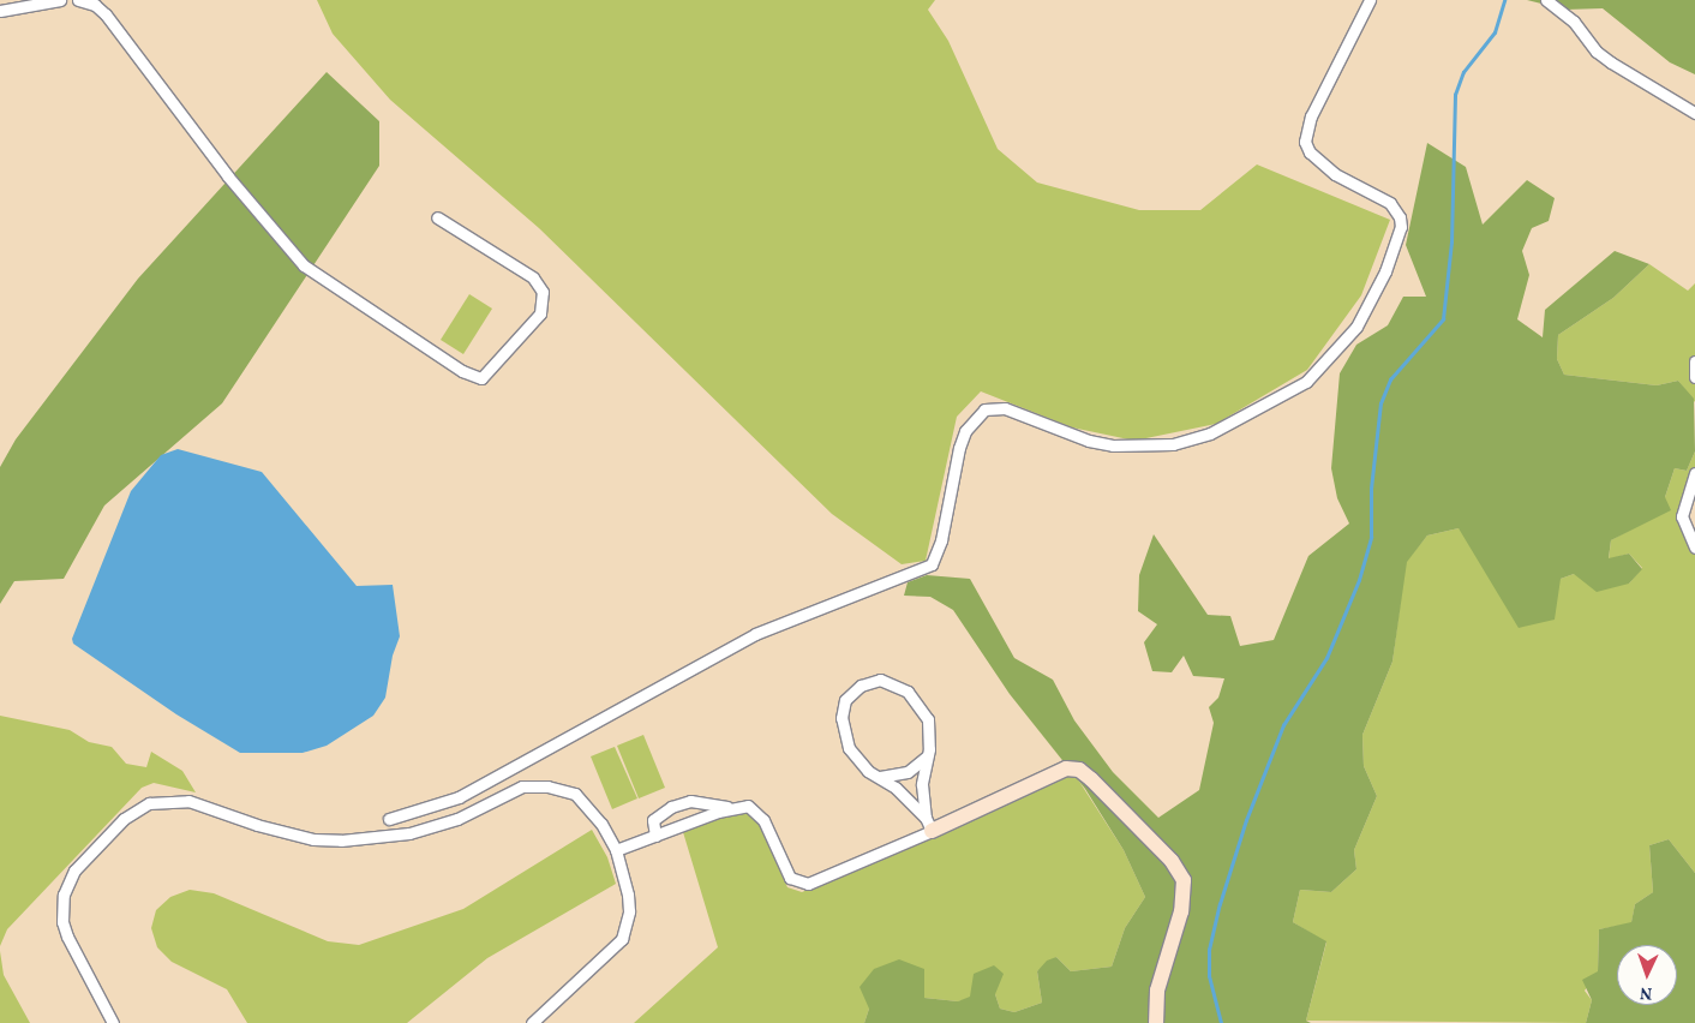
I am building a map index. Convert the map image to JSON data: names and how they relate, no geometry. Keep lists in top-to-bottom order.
{
  "north": "bottom"
}
